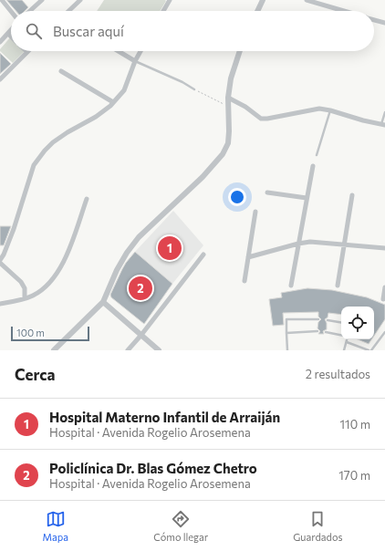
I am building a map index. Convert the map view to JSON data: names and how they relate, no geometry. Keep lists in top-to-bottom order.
{
  "scale_bar": "100 m",
  "page": {
    "search": "Buscar aquí",
    "pins": ["1", "2"],
    "scale": "100 m",
    "heading": ["Cerca", "2 resultados"],
    "list": [
      {
        "mark": "1",
        "name": "Hospital Materno Infantil de Arraiján",
        "note": "Hospital · Avenida Rogelio Arosemena",
        "value": "110 m"
      },
      {
        "mark": "2",
        "name": "Policlínica Dr. Blas Gómez Chetro",
        "note": "Hospital · Avenida Rogelio Arosemena",
        "value": "170 m"
      }
    ],
    "nav": ["Mapa", "Cómo llegar", "Guardados"]
  }
}
